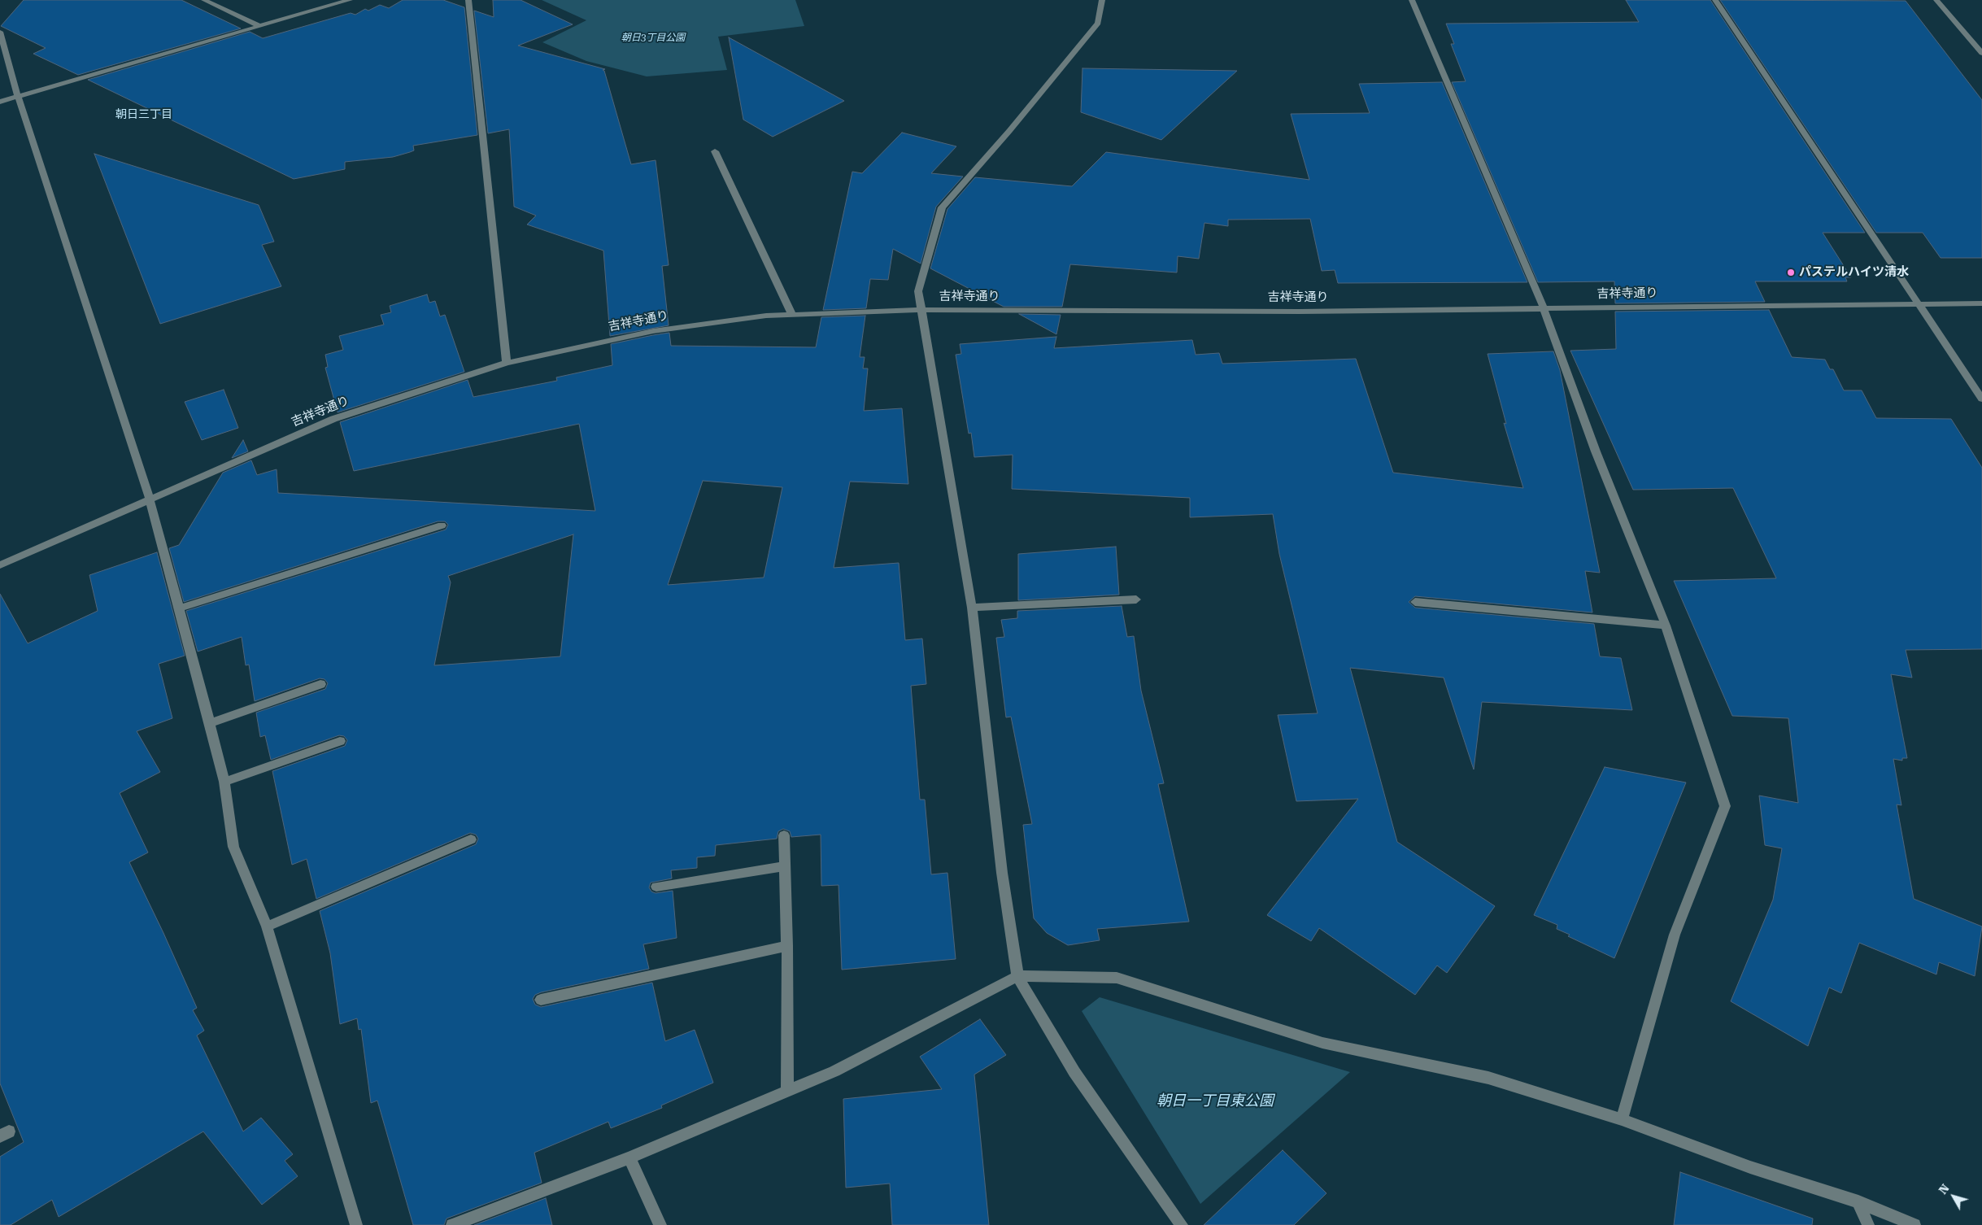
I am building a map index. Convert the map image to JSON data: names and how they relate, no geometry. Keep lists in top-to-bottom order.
{
  "streets": {
    "street": ["吉祥寺通り"]
  },
  "districts": ["朝日三丁目"],
  "parks": ["朝日3丁目公園", "朝日一丁目東公園"],
  "places": ["パステルハイツ清水"],
  "north": "top left"
}
